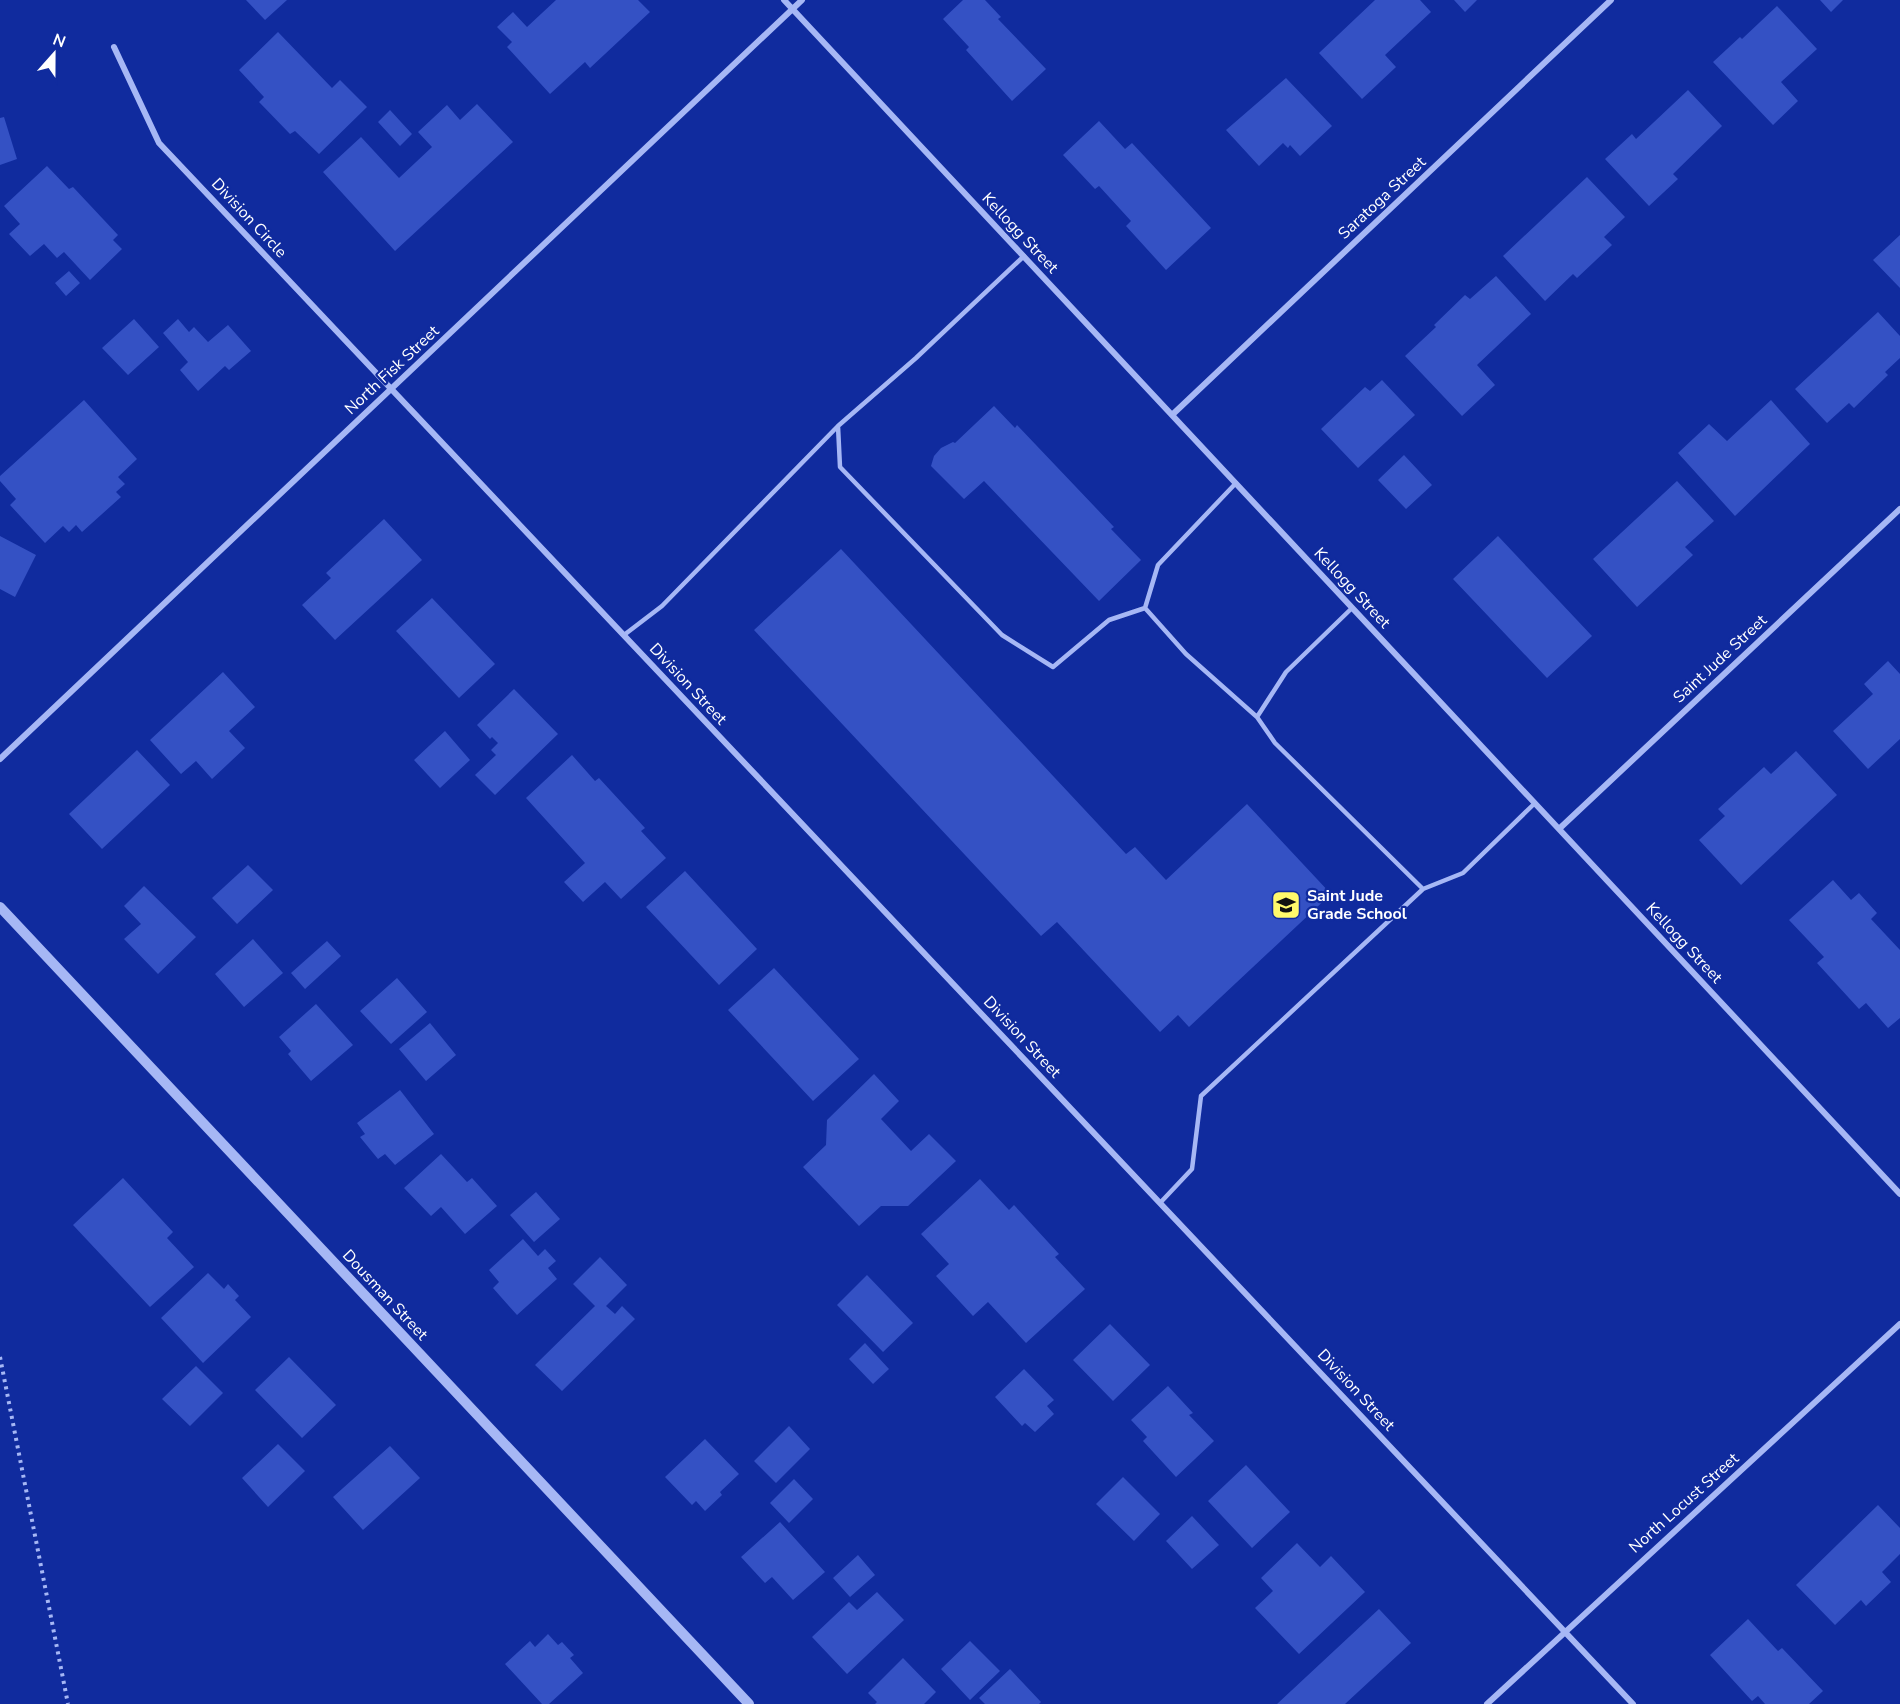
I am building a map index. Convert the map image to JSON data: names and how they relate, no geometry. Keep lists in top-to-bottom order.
{
  "streets": {
    "street": [
      "Saratoga Street",
      "Division Circle",
      "Kellogg Street",
      "North Fisk Street",
      "Saint Jude Street",
      "Division Street",
      "Dousman Street",
      "North Locust Street"
    ]
  },
  "crossings": [
    ["Saratoga Street", "Kellogg Street"],
    ["Division Circle", "North Fisk Street"],
    ["Division Circle", "Division Street"],
    ["Kellogg Street", "North Fisk Street"],
    ["Kellogg Street", "Saint Jude Street"],
    ["North Fisk Street", "Division Street"],
    ["Division Street", "North Locust Street"]
  ],
  "places": {
    "school or university": ["Saint Jude Grade School"]
  },
  "north": "top"
}
